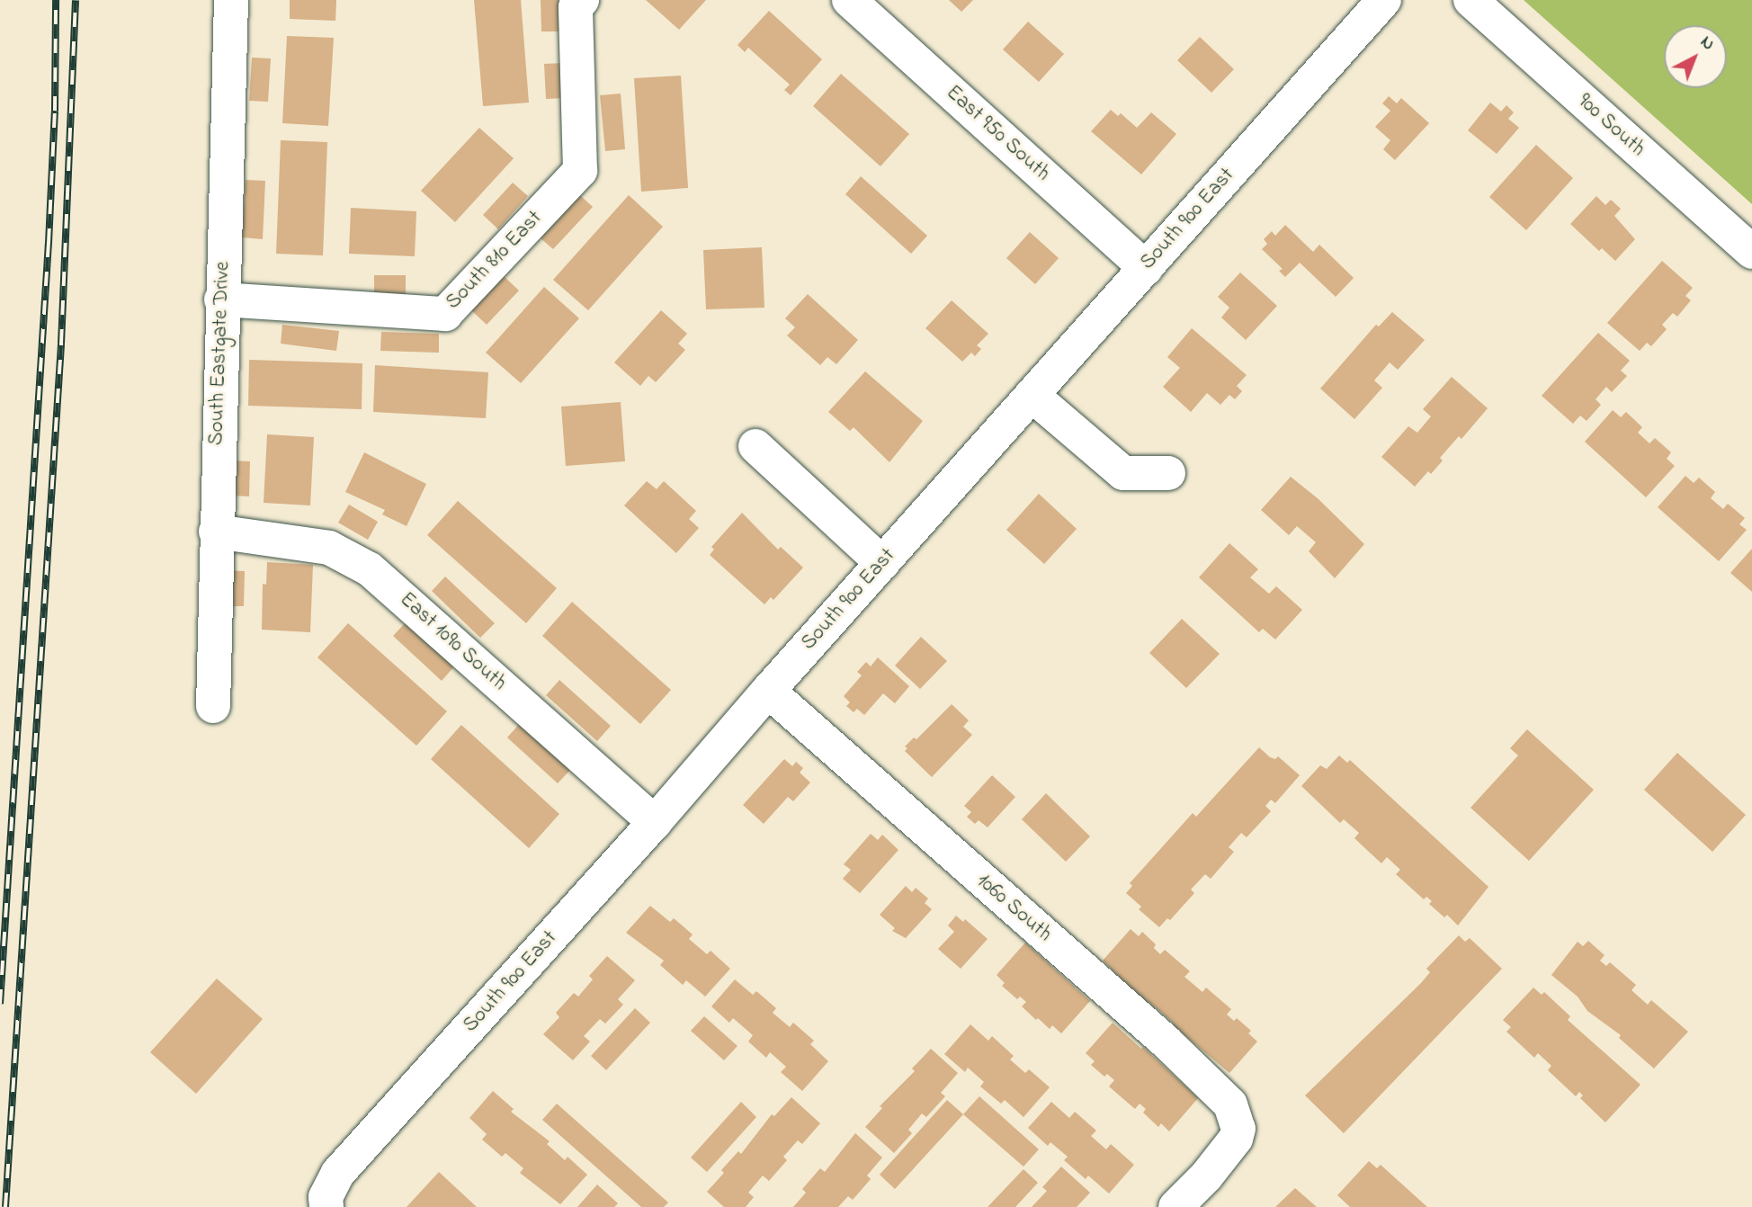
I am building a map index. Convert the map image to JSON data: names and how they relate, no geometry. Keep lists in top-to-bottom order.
{
  "streets": {
    "street": [
      "900 South",
      "East 950 South",
      "South 900 East",
      "South 810 East",
      "South Eastgate Drive",
      "East 1090 South",
      "1060 South"
    ]
  },
  "crossings": [
    ["East 950 South", "South 900 East"],
    ["South 900 East", "East 1090 South"],
    ["South 900 East", "1060 South"],
    ["South 810 East", "South Eastgate Drive"],
    ["South Eastgate Drive", "East 1090 South"]
  ],
  "north": "top right"
}
